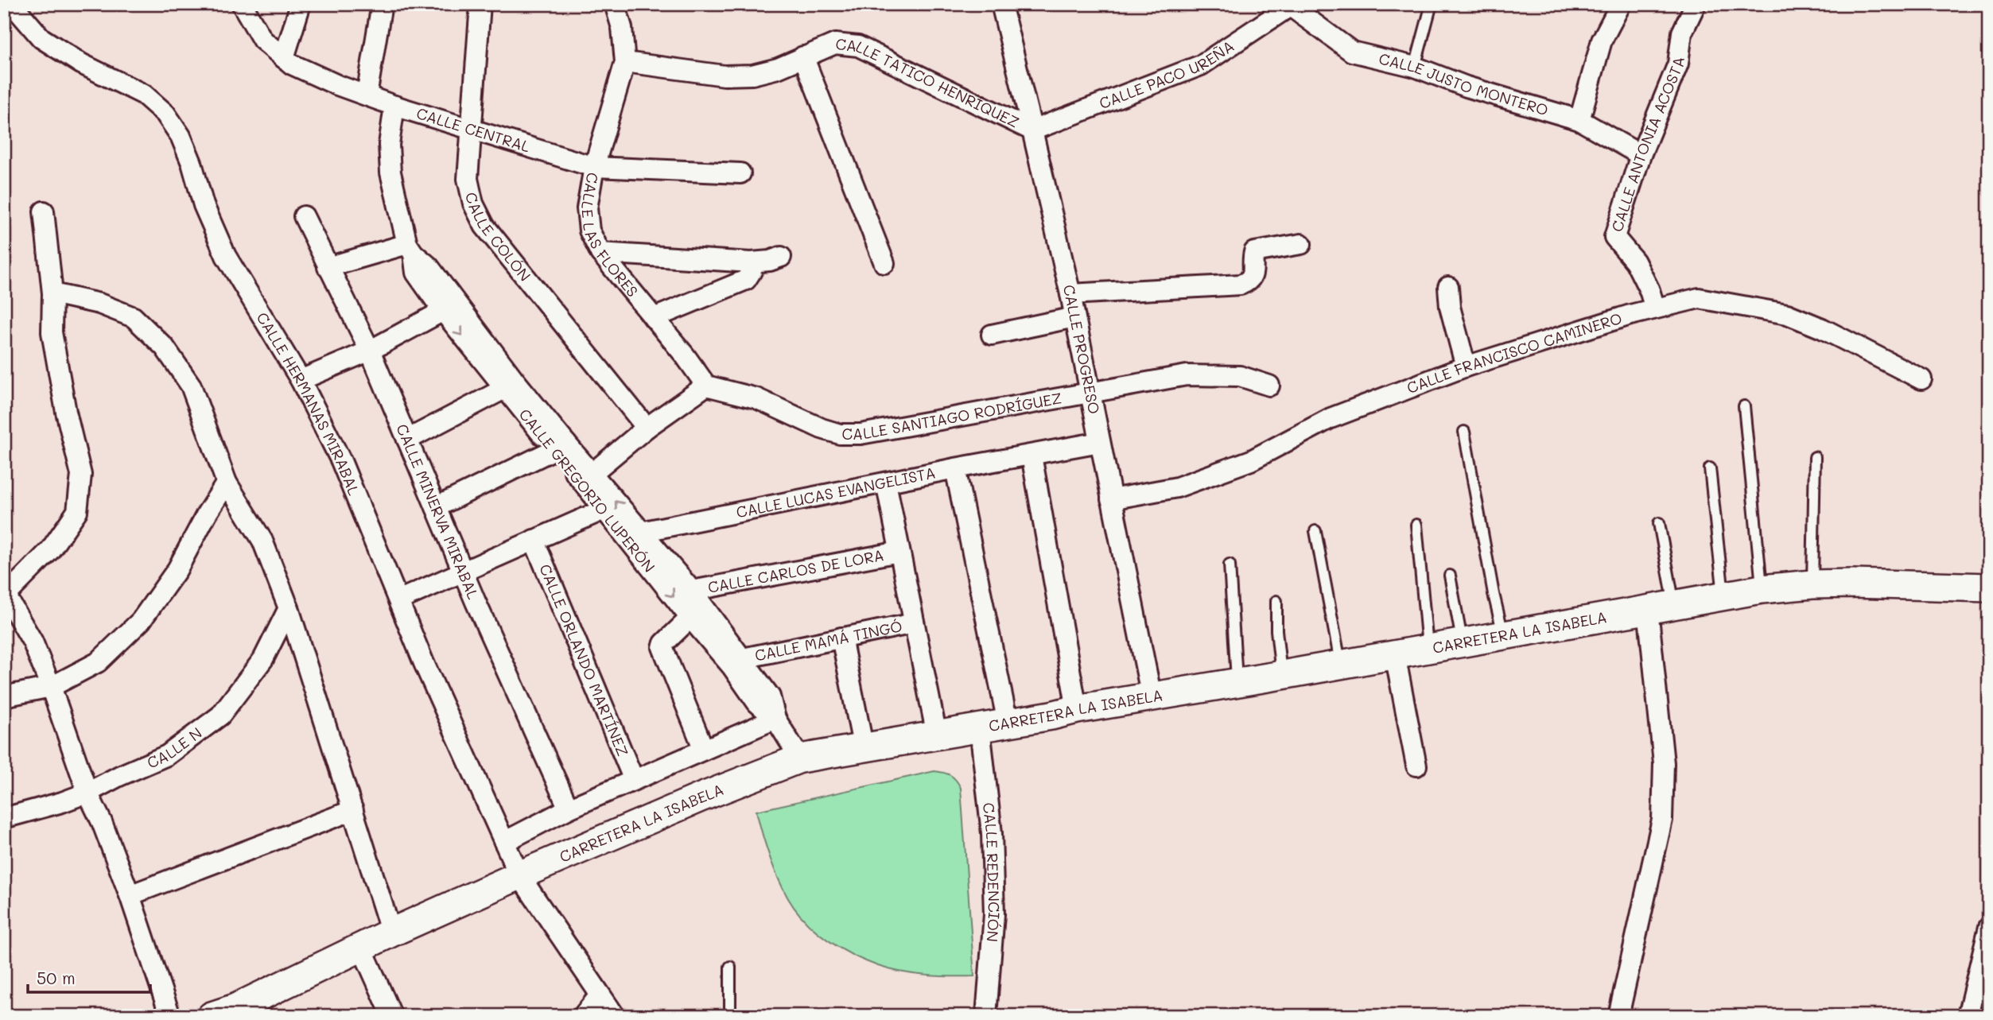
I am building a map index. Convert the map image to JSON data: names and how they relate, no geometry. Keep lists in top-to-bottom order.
{
  "streets": {
    "main road": ["CARRETERA LA ISABELA"],
    "street": [
      "CALLE PACO UREÑA",
      "CALLE JUSTO MONTERO",
      "CALLE TATICO HENRÍQUEZ",
      "CALLE CENTRAL",
      "CALLE ANTONIA ACOSTA",
      "CALLE LAS FLORES",
      "CALLE COLÓN",
      "CALLE PROGRESO",
      "CALLE FRANCISCO CAMINERO",
      "CALLE HERMANAS MIRABAL",
      "CALLE SANTIAGO RODRÍGUEZ",
      "CALLE GREGORIO LUPERÓN",
      "CALLE LUCAS EVANGELISTA",
      "CALLE MINERVA MIRABAL",
      "CALLE CARLOS DE LORA",
      "CALLE MAMÁ TINGÓ",
      "CALLE ORLANDO MARTÍNEZ",
      "CALLE N",
      "CALLE REDENCIÓN"
    ]
  },
  "crossings": [
    ["CALLE PACO UREÑA", "CALLE JUSTO MONTERO"],
    ["CALLE PACO UREÑA", "CALLE TATICO HENRÍQUEZ"],
    ["CALLE PACO UREÑA", "CALLE PROGRESO"],
    ["CALLE JUSTO MONTERO", "CALLE ANTONIA ACOSTA"],
    ["CALLE TATICO HENRÍQUEZ", "CALLE LAS FLORES"],
    ["CALLE TATICO HENRÍQUEZ", "CALLE PROGRESO"],
    ["CALLE CENTRAL", "CALLE LAS FLORES"],
    ["CALLE CENTRAL", "CALLE COLÓN"],
    ["CALLE CENTRAL", "CALLE GREGORIO LUPERÓN"],
    ["CALLE ANTONIA ACOSTA", "CALLE FRANCISCO CAMINERO"],
    ["CALLE LAS FLORES", "CALLE SANTIAGO RODRÍGUEZ"],
    ["CALLE PROGRESO", "CALLE FRANCISCO CAMINERO"],
    ["CALLE PROGRESO", "CALLE SANTIAGO RODRÍGUEZ"],
    ["CALLE PROGRESO", "CALLE LUCAS EVANGELISTA"],
    ["CALLE PROGRESO", "CARRETERA LA ISABELA"],
    ["CALLE HERMANAS MIRABAL", "CARRETERA LA ISABELA"],
    ["CALLE GREGORIO LUPERÓN", "CALLE LUCAS EVANGELISTA"],
    ["CALLE GREGORIO LUPERÓN", "CALLE CARLOS DE LORA"],
    ["CALLE GREGORIO LUPERÓN", "CARRETERA LA ISABELA"],
    ["CALLE GREGORIO LUPERÓN", "CALLE MAMÁ TINGÓ"],
    ["CARRETERA LA ISABELA", "CALLE REDENCIÓN"]
  ],
  "scale_bar": "50 m"
}
